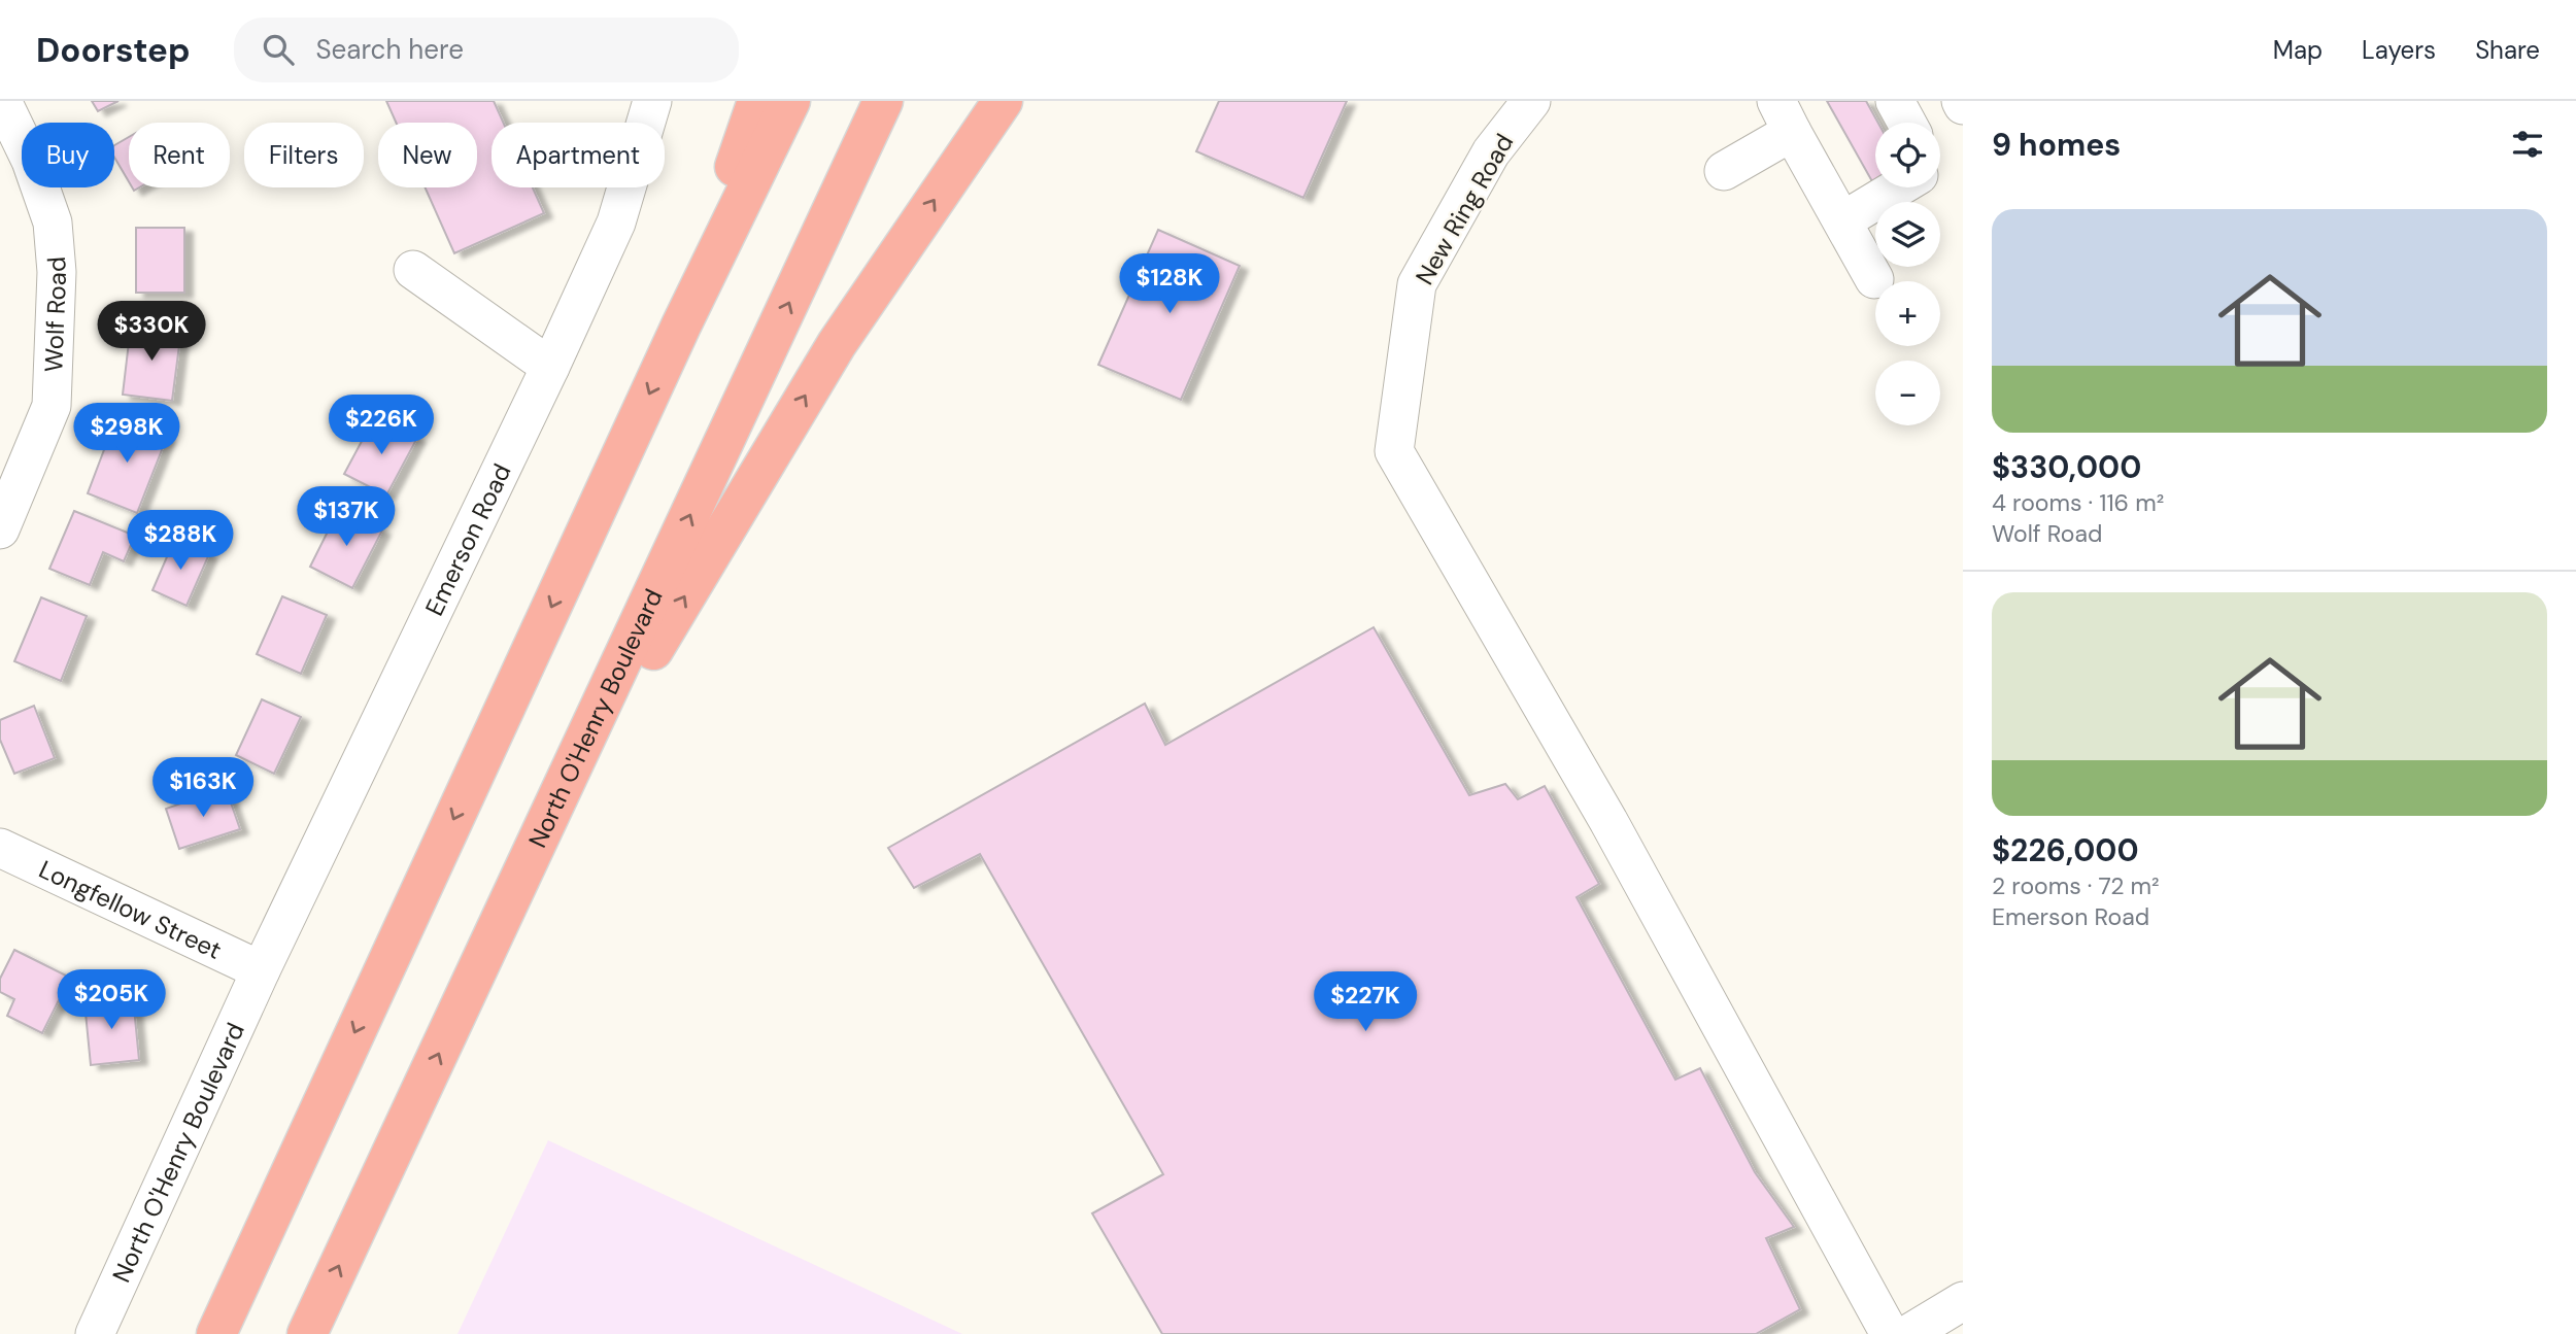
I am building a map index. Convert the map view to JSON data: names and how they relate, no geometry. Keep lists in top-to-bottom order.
{
  "streets": {
    "highway": ["North O'Henry Boulevard"],
    "street": [
      "New Ring Road",
      "Wolf Road",
      "Emerson Road",
      "Longfellow Street"
    ]
  },
  "crossings": [
    ["Emerson Road", "North O'Henry Boulevard"],
    ["Emerson Road", "Longfellow Street"],
    ["North O'Henry Boulevard", "Longfellow Street"]
  ],
  "page": {
    "header": "Doorstep",
    "search": "Search here",
    "nav": ["Map", "Layers", "Share"],
    "heading": "9 homes",
    "map_buttons": ["+", "−"],
    "chip": [
      "Buy",
      "Rent",
      "Filters",
      "New",
      "Apartment"
    ],
    "list": [
      {
        "name": "$330,000",
        "note": "4 rooms · 116 m² · Wolf Road"
      },
      {
        "name": "$226,000",
        "note": "2 rooms · 72 m² · Emerson Road"
      }
    ],
    "price": [
      "$128K",
      "$330K",
      "$226K",
      "$298K",
      "$137K",
      "$288K",
      "$163K",
      "$205K",
      "$227K"
    ]
  }
}
